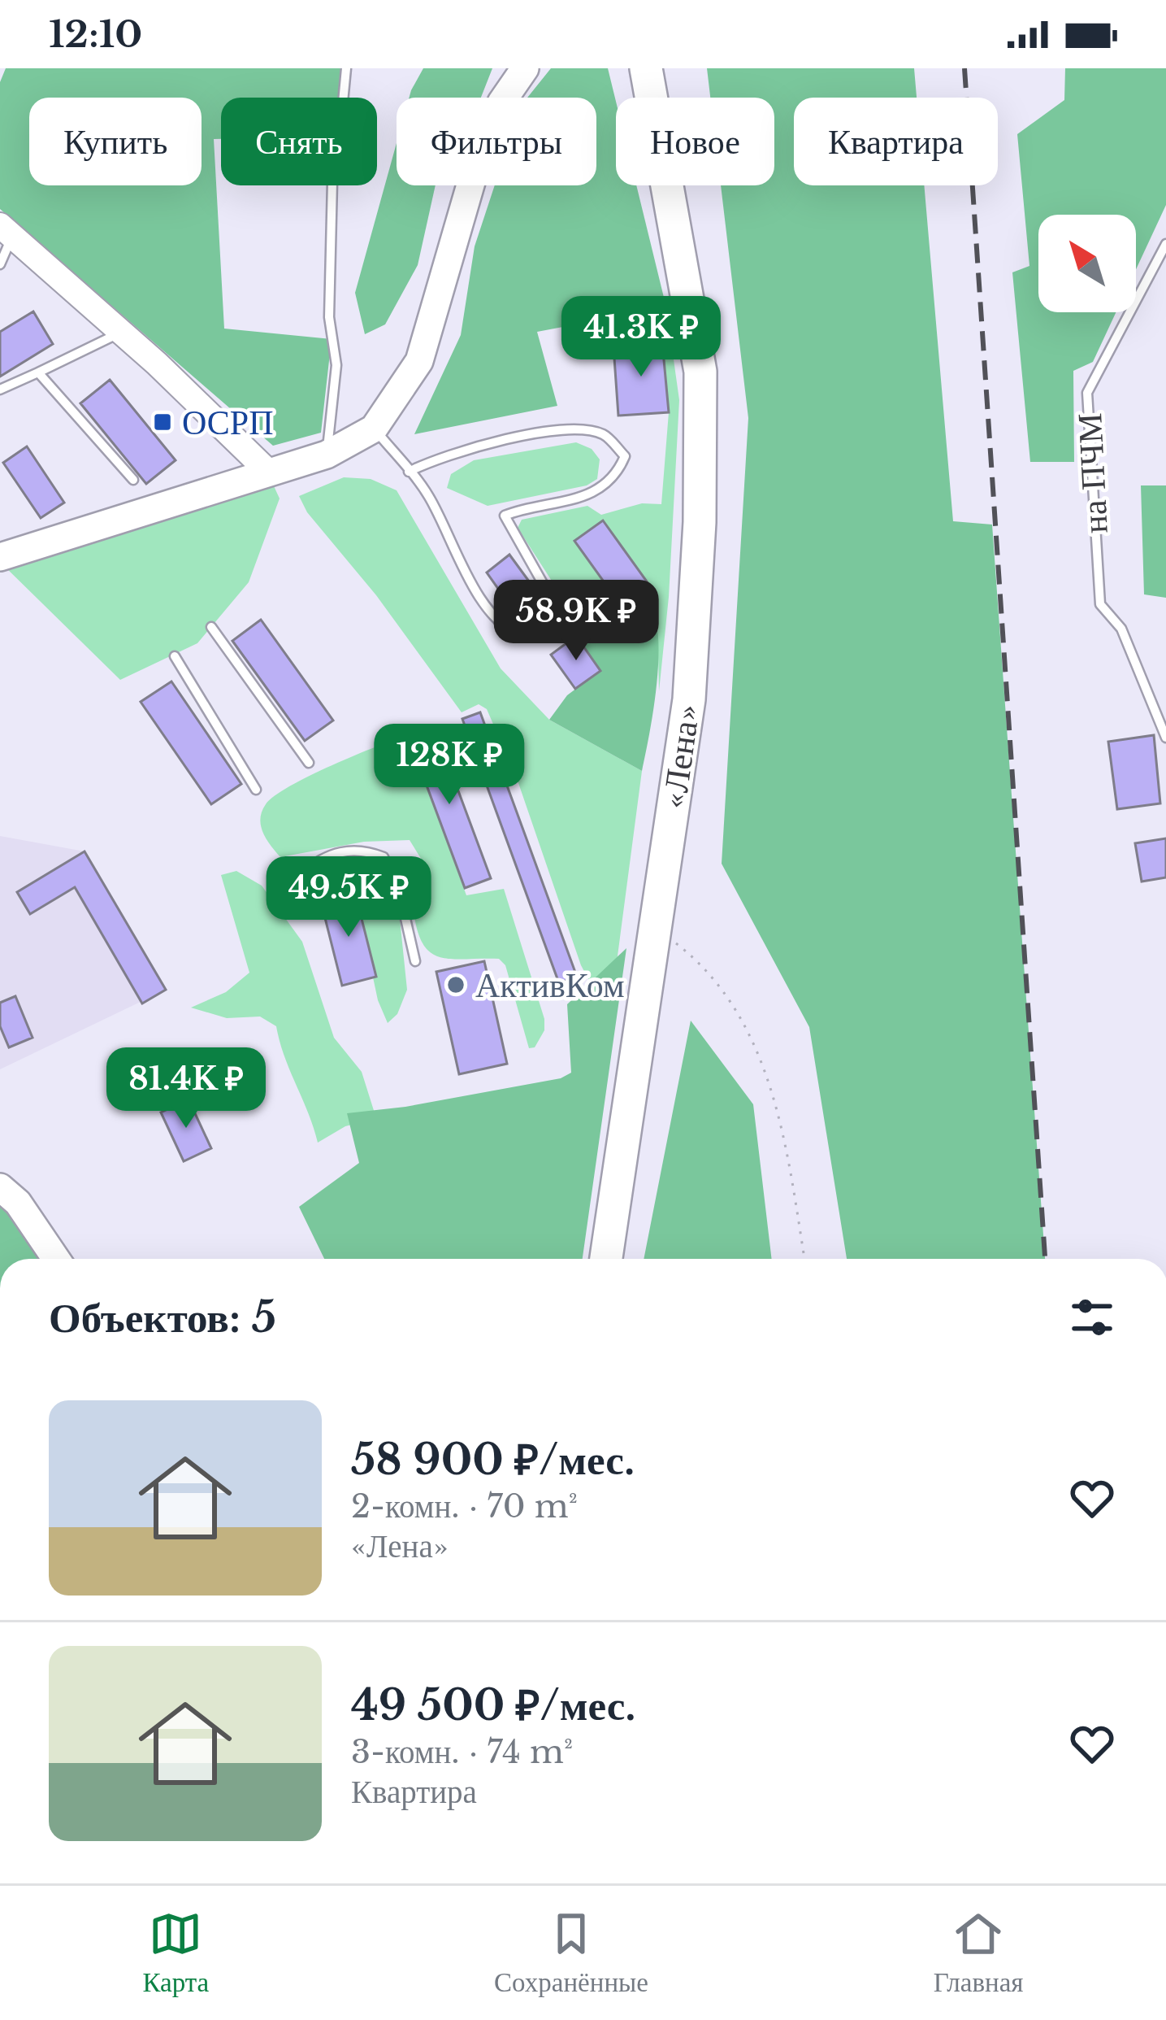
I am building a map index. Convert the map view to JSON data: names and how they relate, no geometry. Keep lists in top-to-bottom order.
{
  "streets": {
    "highway": ["«Лена»"],
    "lane": ["на ПЧМ"]
  },
  "places": {
    "transit": ["ОСРП"],
    "other": ["АктивКом"]
  },
  "north": "top left",
  "page": {
    "status": "12:10",
    "chip": [
      "Купить",
      "Снять",
      "Фильтры",
      "Новое",
      "Квартира"
    ],
    "price": [
      "41.3K ₽",
      "58.9K ₽",
      "128K ₽",
      "49.5K ₽",
      "81.4K ₽"
    ],
    "heading": "Объектов: 5",
    "list": [
      {
        "name": "58 900 ₽/мес.",
        "note": "2-комн. · 70 m² · «Лена»"
      },
      {
        "name": "49 500 ₽/мес.",
        "note": "3-комн. · 74 m² · Квартира"
      }
    ],
    "tabs": ["Карта", "Сохранённые", "Главная"]
  }
}
